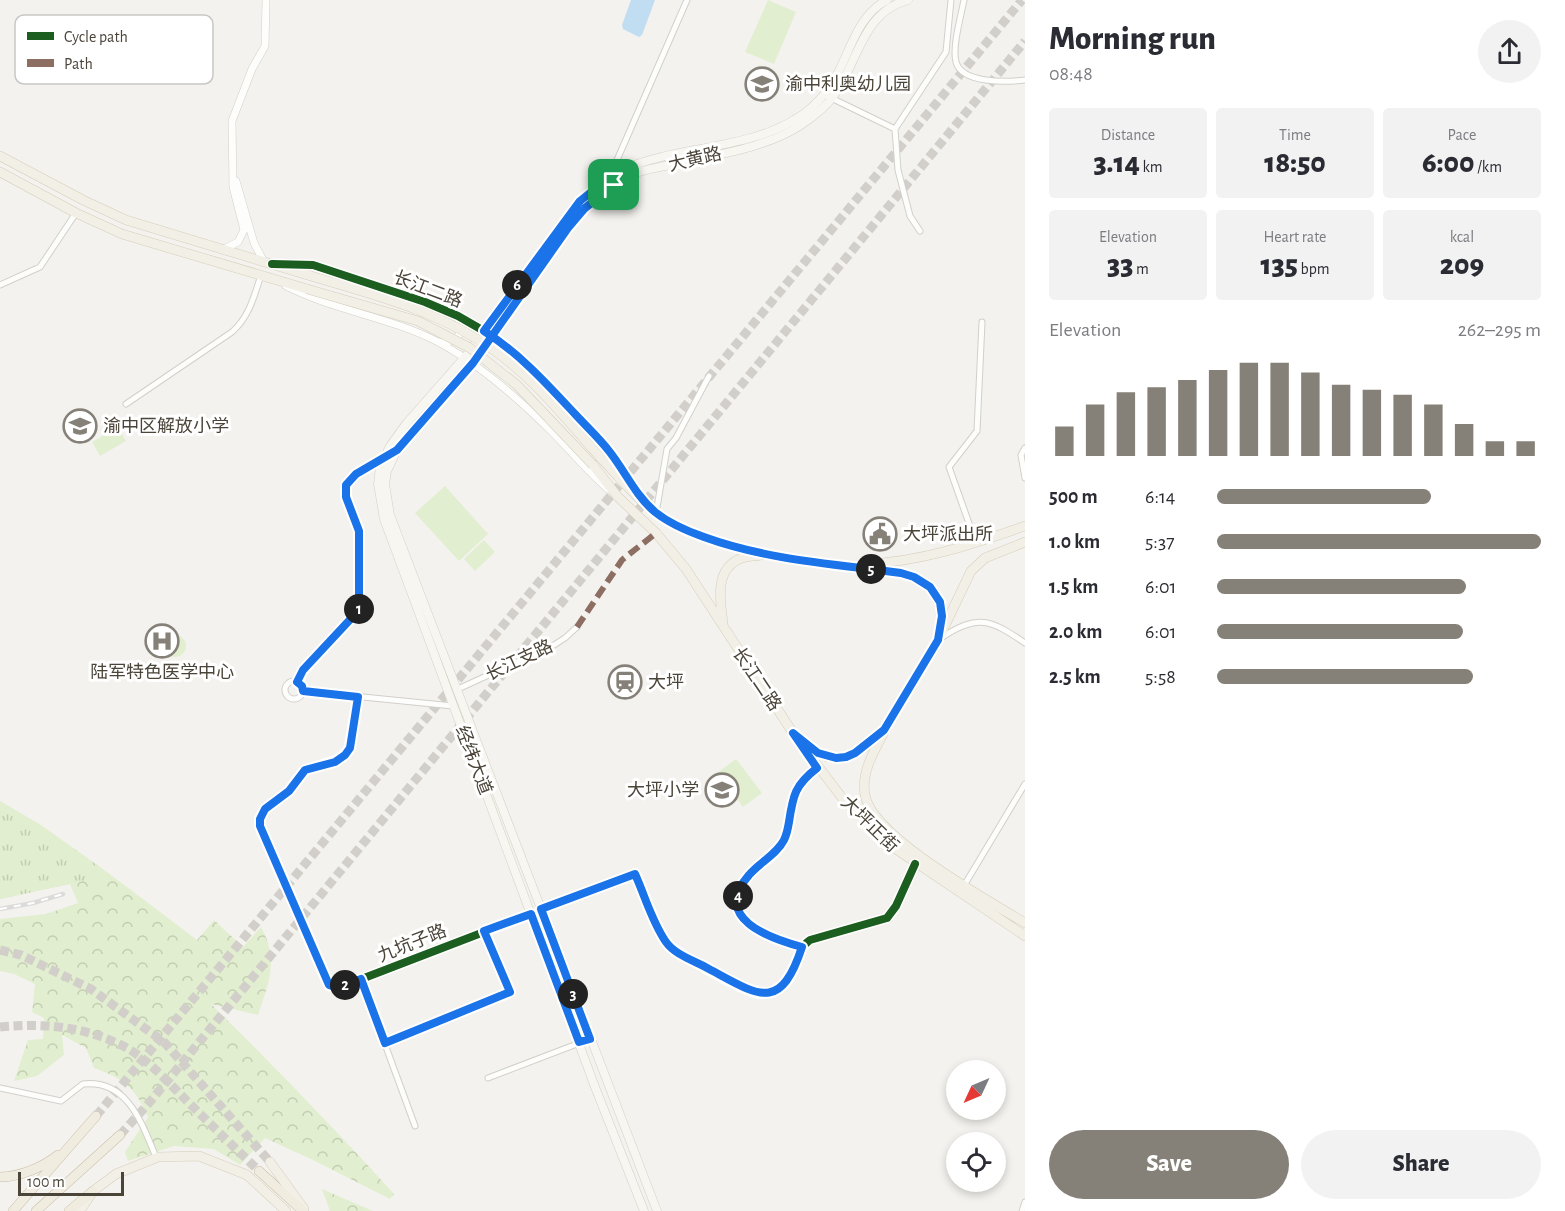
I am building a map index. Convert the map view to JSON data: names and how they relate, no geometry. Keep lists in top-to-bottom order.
{
  "streets": {
    "main road": [
      "大黄路",
      "长江二路",
      "经纬大道",
      "大坪正街"
    ],
    "street": ["长江支路", "九坑子路"]
  },
  "crossings": [
    ["大黄路", "长江二路"],
    ["大黄路", "经纬大道"],
    ["长江二路", "经纬大道"],
    ["长江二路", "大坪正街"],
    ["长江支路", "经纬大道"],
    ["经纬大道", "九坑子路"]
  ],
  "places": {
    "school or university": ["渝中利奥幼儿园", "渝中区解放小学", "大坪小学"],
    "public building": ["大坪派出所"],
    "hospital": ["陆军特色医学中心"],
    "station": ["大坪"]
  },
  "legend": ["Cycle path", "Path"],
  "scale_bar": "100 m",
  "north": "bottom left",
  "page": {
    "heading": ["Morning run", "08:48"],
    "stats": [
      ["Distance", "3.14 km"],
      ["Time", "18:50"],
      ["Pace", "6:00 /km"],
      ["Elevation", "33 m"],
      ["Heart rate", "135 bpm"],
      ["kcal", "209"]
    ],
    "pins": [
      "6",
      "5",
      "1",
      "4",
      "2",
      "3"
    ],
    "chart": ["Elevation", "262–295 m"],
    "list": [
      {
        "name": "500 m",
        "note": "6:14"
      },
      {
        "name": "1.0 km",
        "note": "5:37"
      },
      {
        "name": "1.5 km",
        "note": "6:01"
      },
      {
        "name": "2.0 km",
        "note": "6:01"
      },
      {
        "name": "2.5 km",
        "note": "5:58"
      }
    ],
    "buttons": ["Save", "Share"],
    "scale": "100 m"
  }
}
